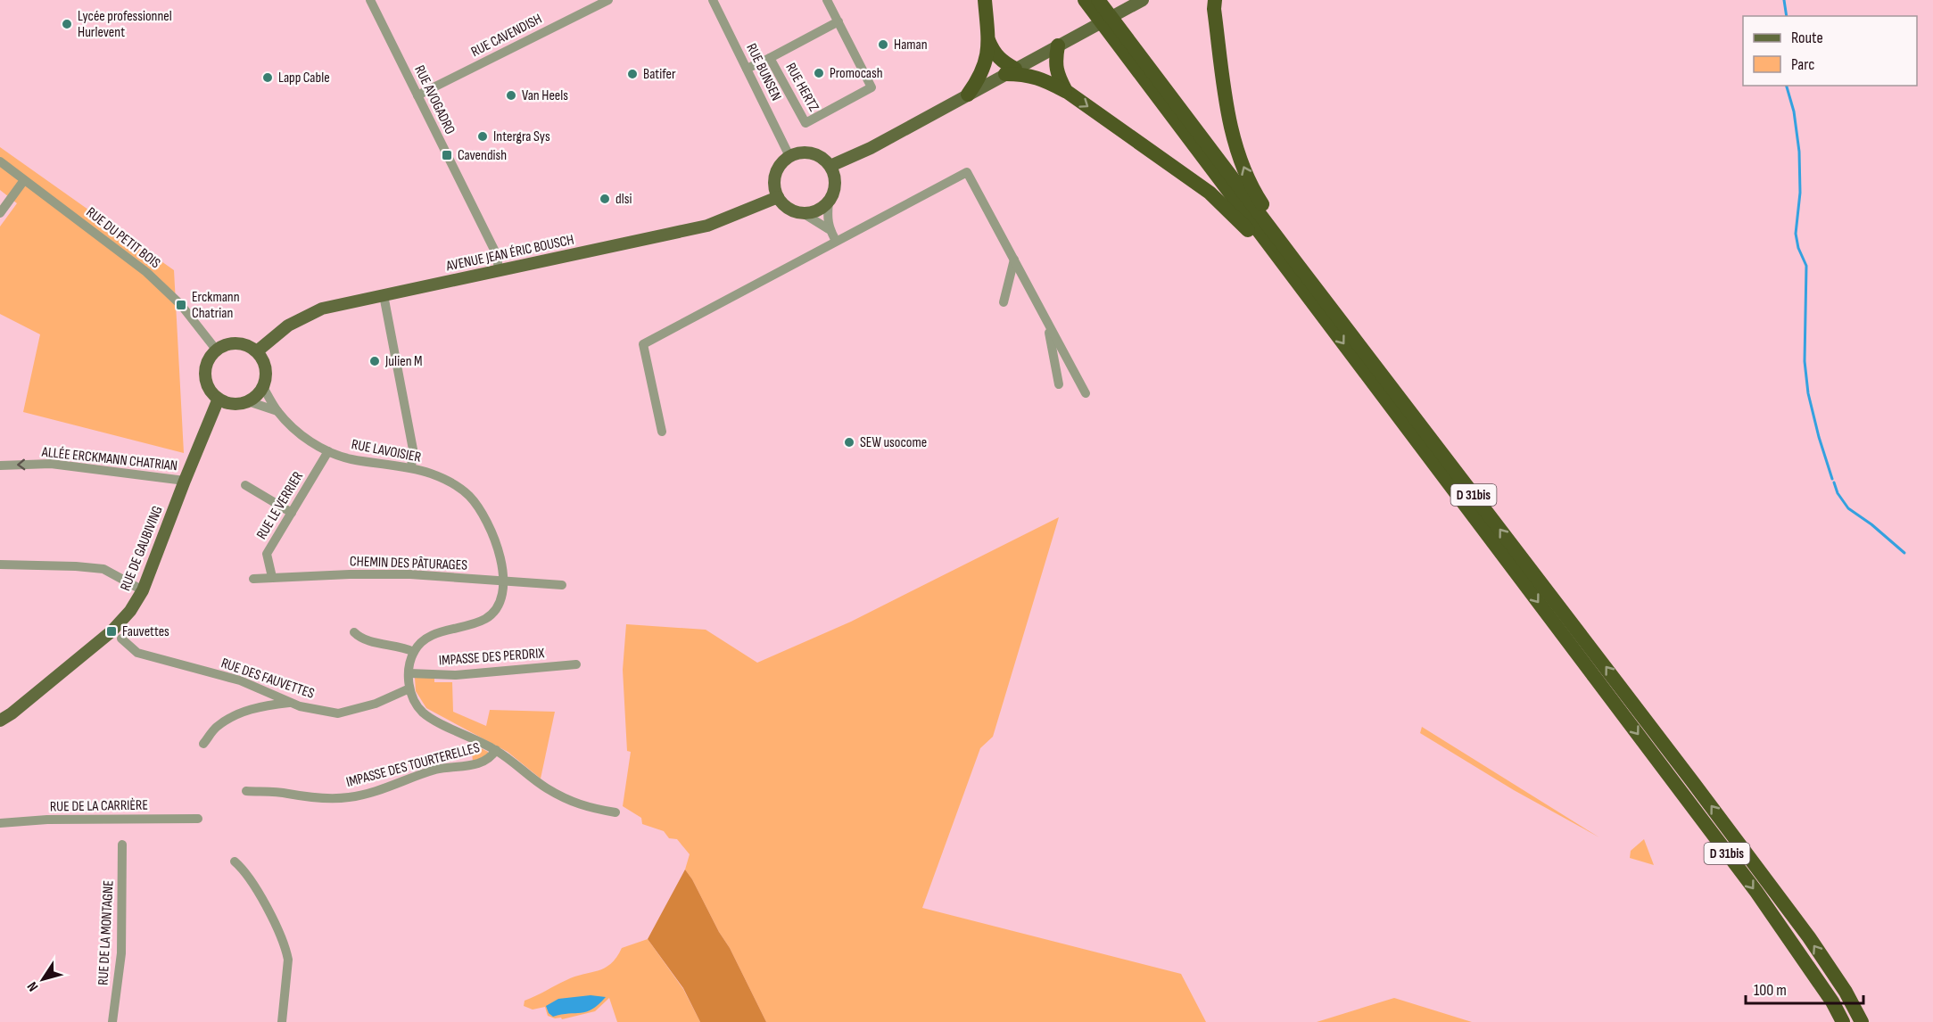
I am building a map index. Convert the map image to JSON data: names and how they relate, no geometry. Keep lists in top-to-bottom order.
{
  "streets": {
    "highway": ["D 31bis"],
    "main road": ["AVENUE JEAN ÉRIC BOUSCH", "RUE DE GAUBIVING"],
    "street": [
      "RUE CAVENDISH",
      "RUE BUNSEN",
      "RUE HERTZ",
      "RUE AVOGADRO",
      "RUE DU PETIT BOIS",
      "RUE LAVOISIER",
      "ALLÉE ERCKMANN CHATRIAN",
      "RUE LE VERRIER",
      "CHEMIN DES PÂTURAGES",
      "IMPASSE DES PERDRIX",
      "RUE DES FAUVETTES",
      "IMPASSE DES TOURTERELLES",
      "RUE DE LA CARRIÈRE",
      "RUE DE LA MONTAGNE"
    ]
  },
  "crossings": [
    ["RUE CAVENDISH", "RUE AVOGADRO"],
    ["RUE BUNSEN", "AVENUE JEAN ÉRIC BOUSCH"],
    ["RUE AVOGADRO", "AVENUE JEAN ÉRIC BOUSCH"],
    ["RUE DU PETIT BOIS", "AVENUE JEAN ÉRIC BOUSCH"],
    ["RUE DU PETIT BOIS", "RUE LAVOISIER"],
    ["RUE DU PETIT BOIS", "RUE DE GAUBIVING"],
    ["AVENUE JEAN ÉRIC BOUSCH", "RUE LAVOISIER"],
    ["AVENUE JEAN ÉRIC BOUSCH", "RUE DE GAUBIVING"],
    ["RUE LAVOISIER", "RUE LE VERRIER"],
    ["RUE LAVOISIER", "RUE DE GAUBIVING"],
    ["RUE LAVOISIER", "CHEMIN DES PÂTURAGES"],
    ["ALLÉE ERCKMANN CHATRIAN", "RUE DE GAUBIVING"],
    ["RUE LE VERRIER", "CHEMIN DES PÂTURAGES"]
  ],
  "one_way": ["ALLÉE ERCKMANN CHATRIAN"],
  "places": {
    "other": [
      "Lycée professionnel Hurlevent",
      "Haman",
      "Promocash",
      "Batifer",
      "Lapp Cable",
      "Van Heels",
      "Intergra Sys",
      "dlsi",
      "Julien M",
      "SEW usocome"
    ],
    "transit": ["Cavendish", "Erckmann Chatrian", "Fauvettes"]
  },
  "legend": ["Route", "Parc"],
  "scale_bar": "100 m",
  "north": "bottom left"
}
